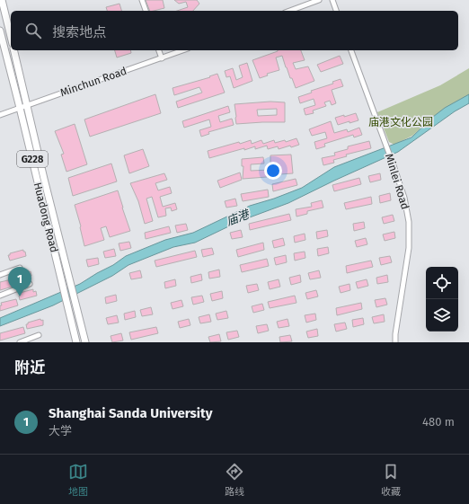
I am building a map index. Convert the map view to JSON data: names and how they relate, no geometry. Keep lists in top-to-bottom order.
{
  "streets": {
    "highway": ["G228", "Huadong Road"],
    "street": ["Minchun Road", "Minlei Road"]
  },
  "crossings": [
    ["Minchun Road", "Huadong Road"]
  ],
  "water": ["庙港"],
  "parks": ["庙港文化公园"],
  "page": {
    "search": "搜索地点",
    "pins": "1",
    "heading": "附近",
    "list": [
      {
        "mark": "1",
        "name": "Shanghai Sanda University",
        "note": "大学",
        "value": "480 m"
      }
    ],
    "nav": ["地图", "路线", "收藏"]
  }
}
